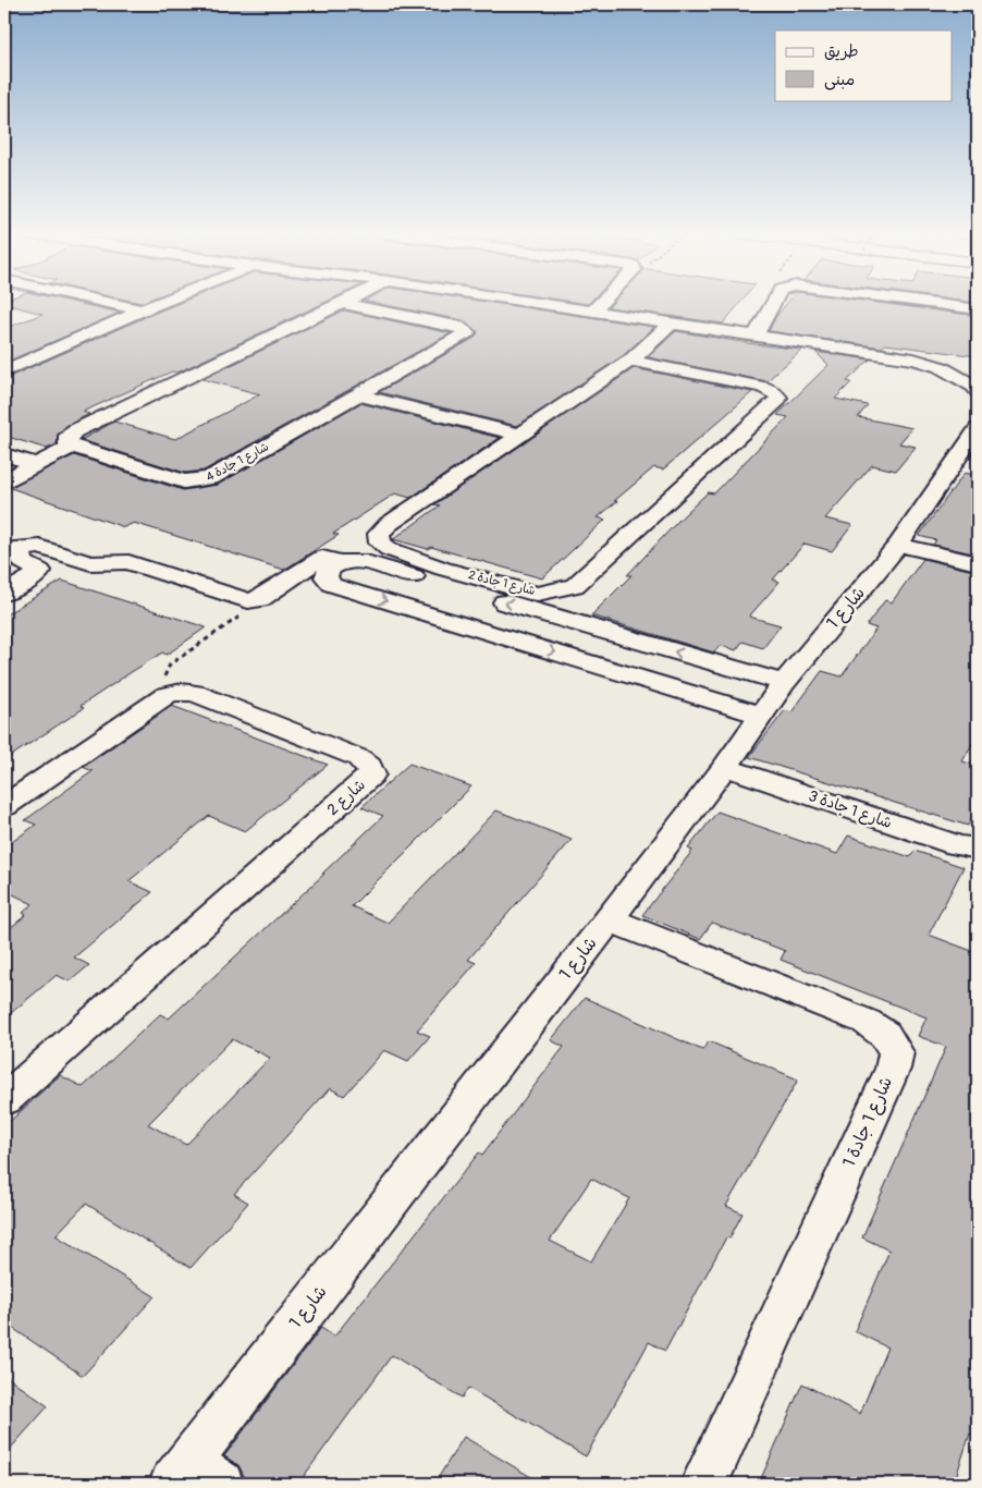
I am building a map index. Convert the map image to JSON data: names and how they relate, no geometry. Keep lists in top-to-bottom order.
{
  "streets": {
    "street": [
      "شارع 1 جادة 4",
      "شارع 1 جادة 2",
      "شارع 1",
      "شارع 2",
      "شارع 1 جادة 3",
      "شارع 1 جادة 1"
    ]
  },
  "crossings": [
    ["شارع 1", "شارع 1 جادة 3"],
    ["شارع 1", "شارع 1 جادة 1"]
  ],
  "legend": ["طريق", "مبنى"]
}
